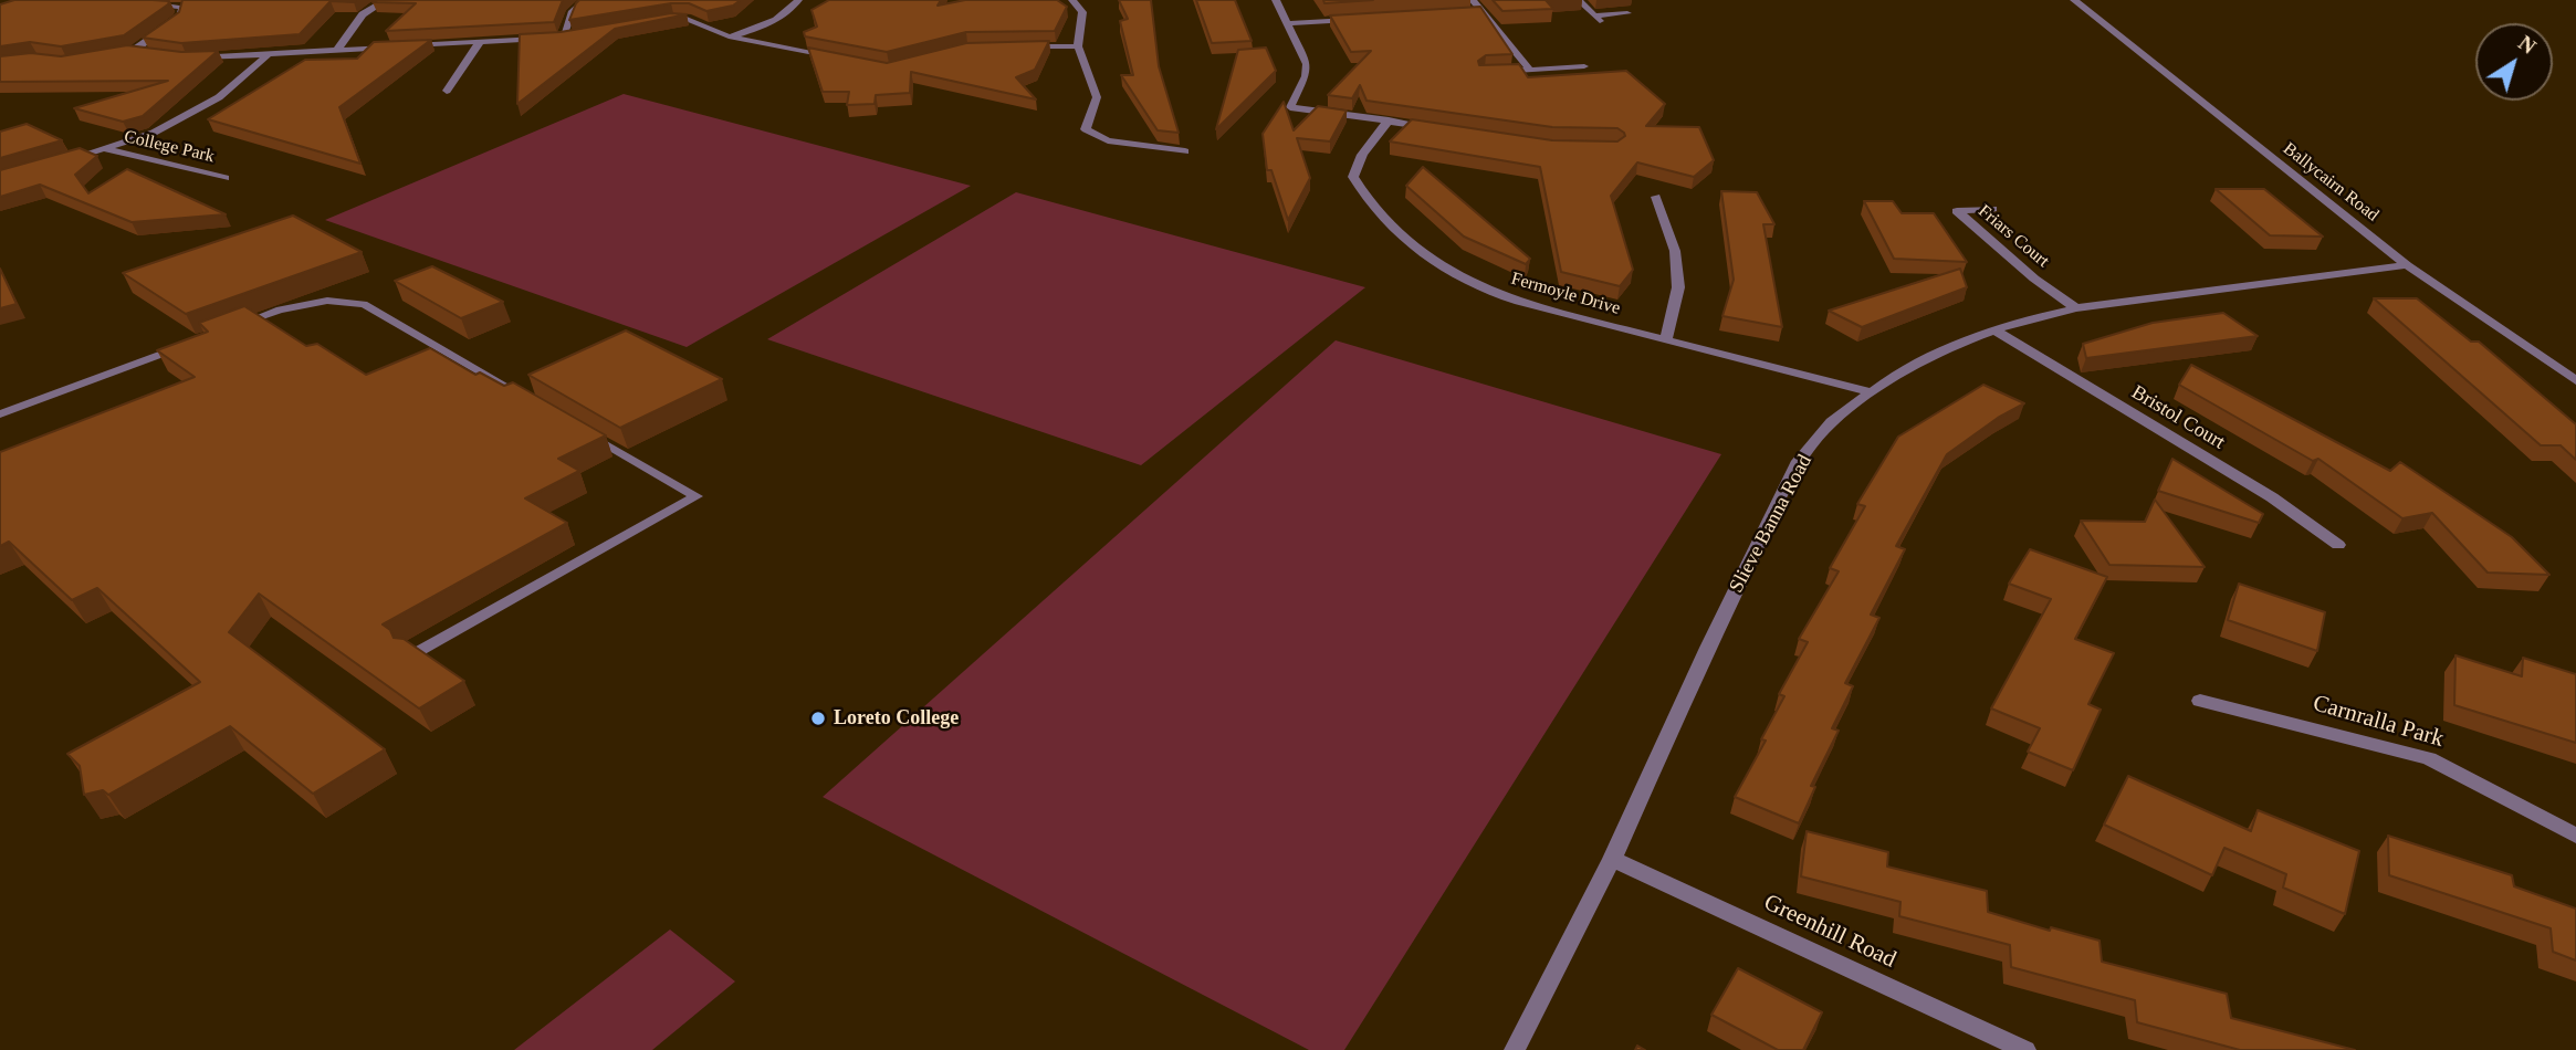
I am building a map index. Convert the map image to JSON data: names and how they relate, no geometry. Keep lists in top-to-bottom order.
{
  "streets": {
    "street": [
      "College Park",
      "Ballycairn Road",
      "Friars Court",
      "Fermoyle Drive",
      "Bristol Court",
      "Slieve Banna Road",
      "Carnralla Park",
      "Greenhill Road"
    ]
  },
  "crossings": [
    ["Ballycairn Road", "Slieve Banna Road"],
    ["Friars Court", "Slieve Banna Road"],
    ["Fermoyle Drive", "Slieve Banna Road"],
    ["Bristol Court", "Slieve Banna Road"],
    ["Slieve Banna Road", "Greenhill Road"]
  ],
  "places": ["Loreto College"],
  "north": "top right"
}
